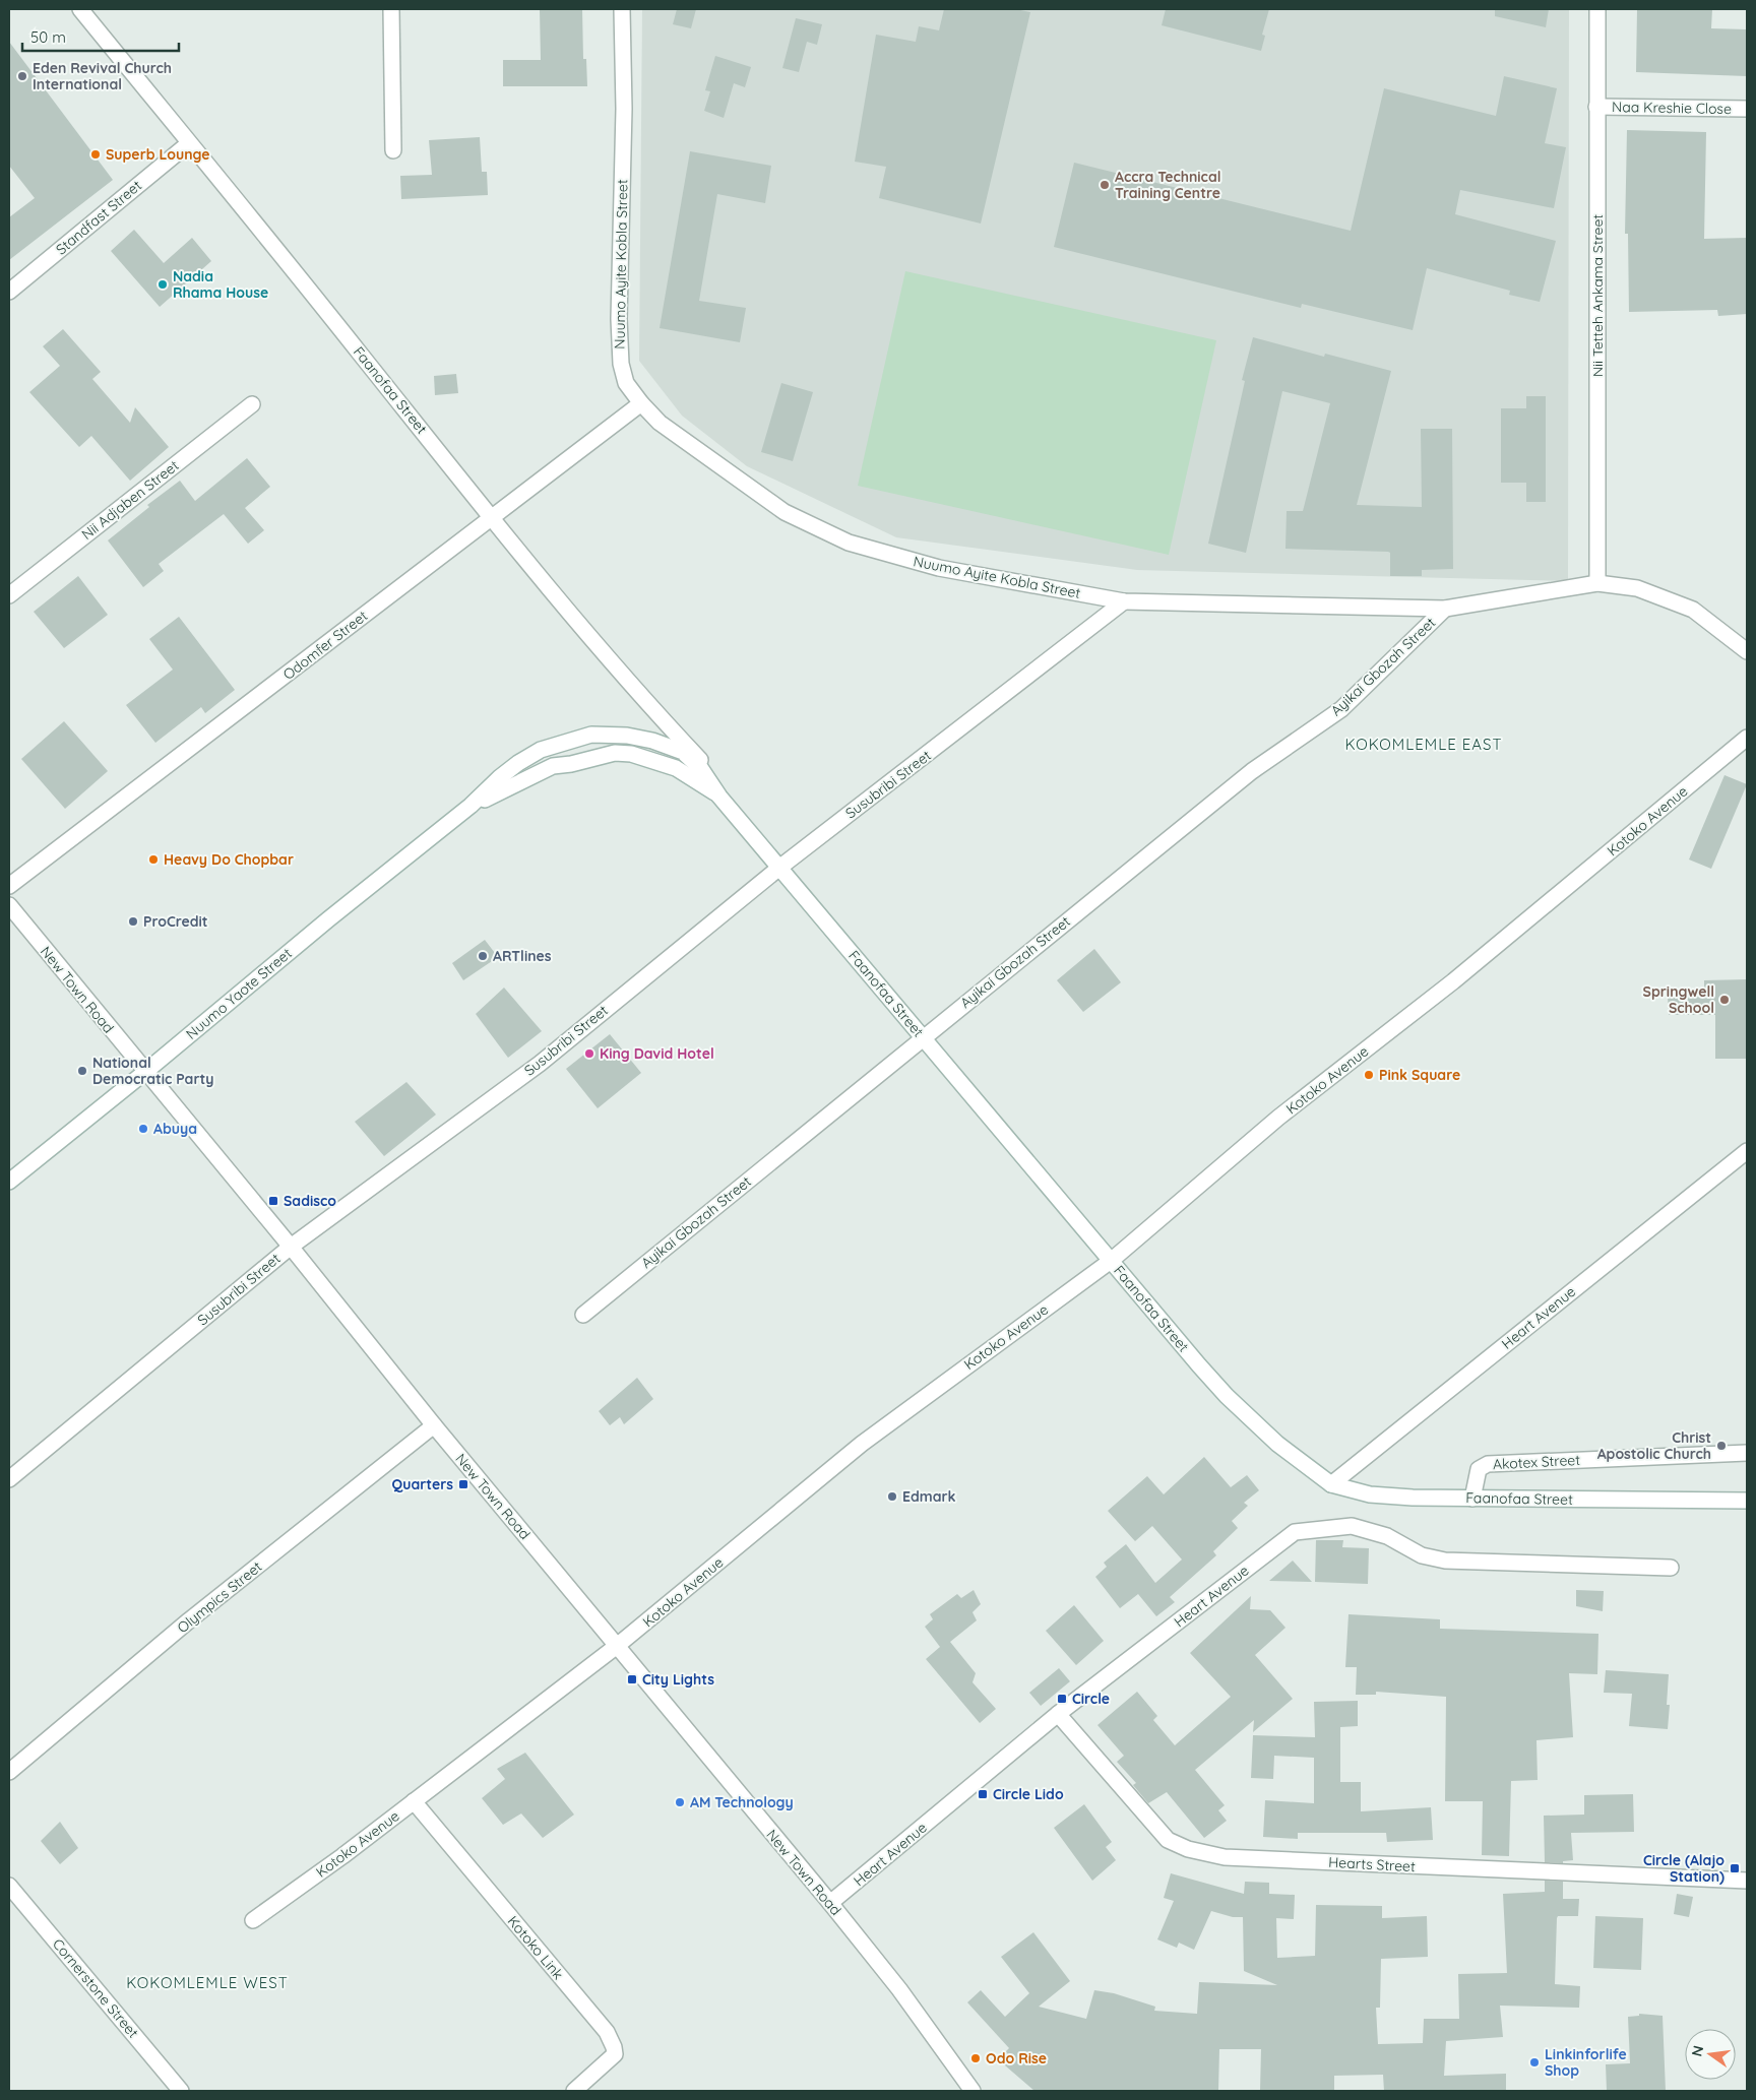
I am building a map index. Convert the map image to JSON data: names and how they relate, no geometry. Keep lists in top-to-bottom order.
{
  "streets": {
    "street": [
      "Naa Kreshie Close",
      "Standfast Street",
      "Nuumo Ayite Kobla Street",
      "Nii Tetteh Ankama Street",
      "Faanofaa Street",
      "Nii Adjaben Street",
      "Odomfer Street",
      "Ayikai Gbozah Street",
      "Susubribi Street",
      "Kotoko Avenue",
      "New Town Road",
      "Nuumo Yaote Street",
      "Heart Avenue",
      "Akotex Street",
      "Olympics Street",
      "Hearts Street",
      "Kotoko Link",
      "Cornerstone Street"
    ]
  },
  "crossings": [
    ["Naa Kreshie Close", "Nii Tetteh Ankama Street"],
    ["Standfast Street", "Faanofaa Street"],
    ["Nuumo Ayite Kobla Street", "Nii Tetteh Ankama Street"],
    ["Nuumo Ayite Kobla Street", "Odomfer Street"],
    ["Nuumo Ayite Kobla Street", "Ayikai Gbozah Street"],
    ["Nuumo Ayite Kobla Street", "Susubribi Street"],
    ["Faanofaa Street", "Odomfer Street"],
    ["Faanofaa Street", "Ayikai Gbozah Street"],
    ["Faanofaa Street", "Susubribi Street"],
    ["Faanofaa Street", "Kotoko Avenue"],
    ["Faanofaa Street", "Nuumo Yaote Street"],
    ["Faanofaa Street", "Heart Avenue"],
    ["Faanofaa Street", "Akotex Street"],
    ["Susubribi Street", "New Town Road"],
    ["Kotoko Avenue", "New Town Road"],
    ["Kotoko Avenue", "Kotoko Link"],
    ["New Town Road", "Nuumo Yaote Street"],
    ["New Town Road", "Heart Avenue"],
    ["New Town Road", "Olympics Street"],
    ["Heart Avenue", "Hearts Street"]
  ],
  "districts": ["KOKOMLEMLE EAST", "KOKOMLEMLE WEST"],
  "places": {
    "other": [
      "Eden Revival Church International",
      "Superb Lounge",
      "Accra Technical Training Centre",
      "Nadia Rhama House",
      "Heavy Do Chopbar",
      "ProCredit",
      "ARTlines",
      "Springwell School",
      "King David Hotel",
      "National Democratic Party",
      "Pink Square",
      "Abuya",
      "Christ Apostolic Church",
      "Edmark",
      "AM Technology",
      "Odo Rise",
      "Linkinforlife Shop"
    ],
    "transit": [
      "Sadisco",
      "Quarters",
      "City Lights",
      "Circle",
      "Circle Lido",
      "Circle (Alajo Station)"
    ]
  },
  "scale_bar": "50 m",
  "north": "left"
}
